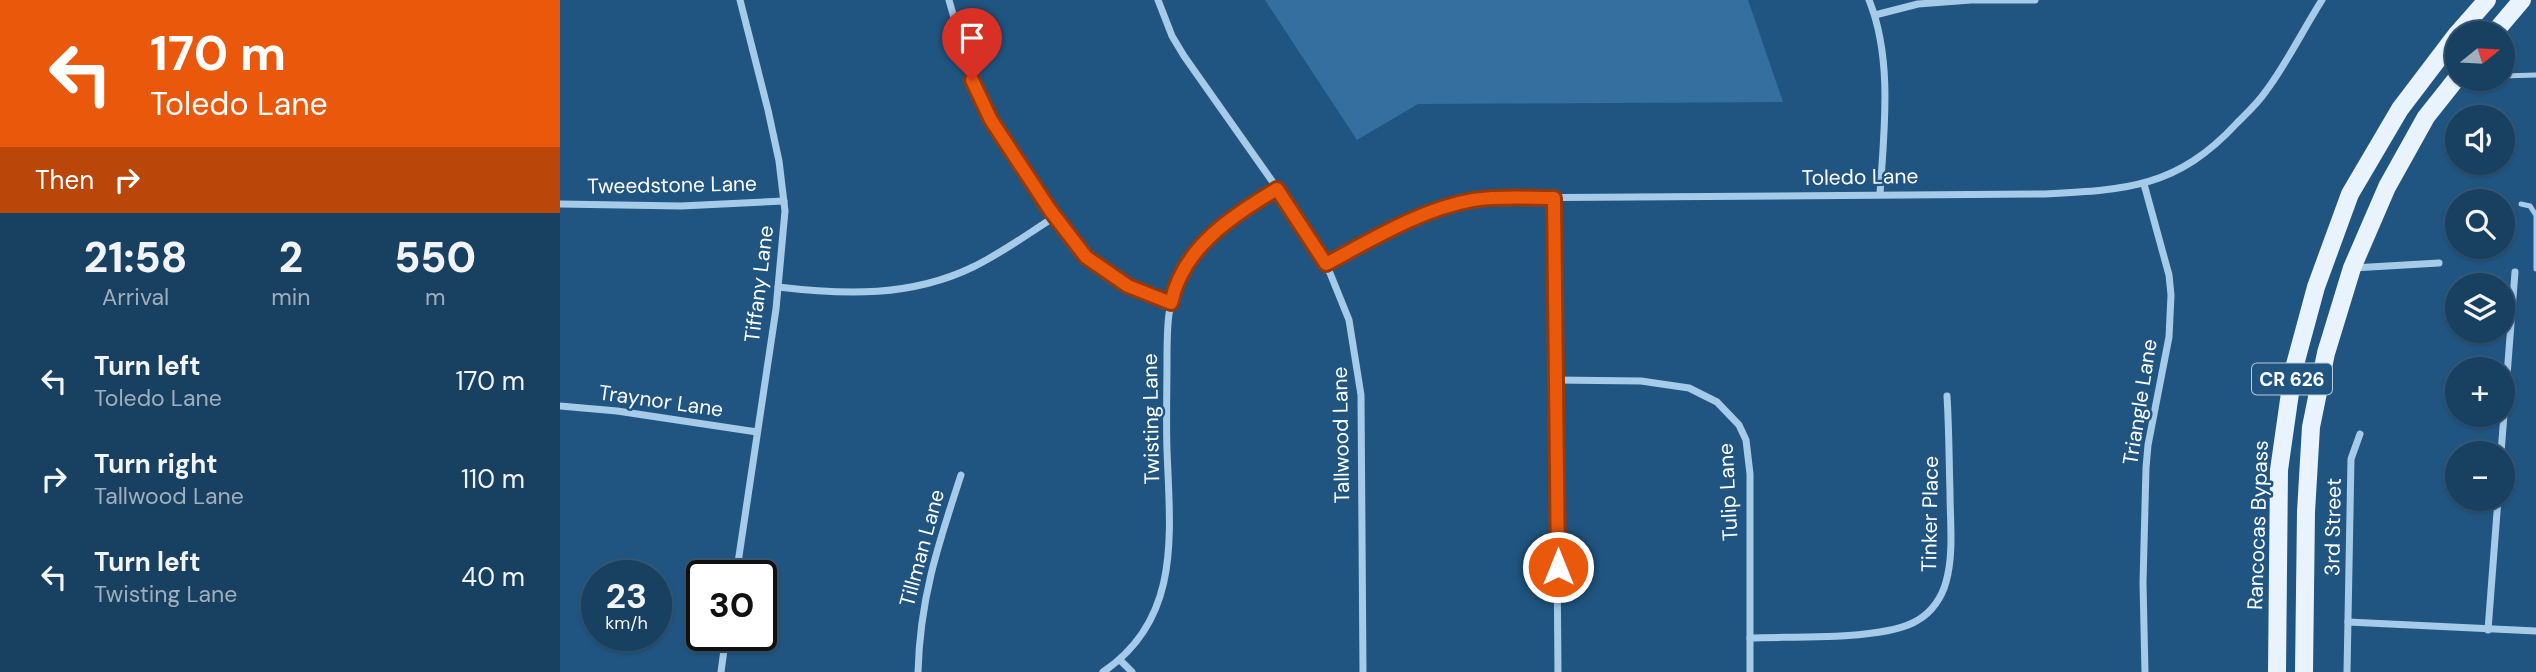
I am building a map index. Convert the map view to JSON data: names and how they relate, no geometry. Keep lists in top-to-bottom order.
{
  "streets": {
    "main road": ["CR 626", "Rancocas Bypass"],
    "street": [
      "Toledo Lane",
      "Tweedstone Lane",
      "Tiffany Lane",
      "Traynor Lane",
      "Triangle Lane",
      "Twisting Lane",
      "Tallwood Lane",
      "Tulip Lane",
      "Tinker Place",
      "3rd Street",
      "Tillman Lane"
    ]
  },
  "crossings": [
    ["Toledo Lane", "Triangle Lane"],
    ["Toledo Lane", "Tallwood Lane"],
    ["Tweedstone Lane", "Tiffany Lane"],
    ["Tiffany Lane", "Traynor Lane"],
    ["Twisting Lane", "Tallwood Lane"],
    ["Tulip Lane", "Tinker Place"]
  ],
  "north": "right",
  "page": {
    "turn": ["170 m", "Toledo Lane"],
    "map_buttons": ["+", "−"],
    "then": "Then",
    "eta": [
      "21:58",
      "Arrival",
      "2",
      "min",
      "550",
      "m"
    ],
    "list": [
      {
        "name": "Turn left",
        "note": "Toledo Lane",
        "value": "170 m"
      },
      {
        "name": "Turn right",
        "note": "Tallwood Lane",
        "value": "110 m"
      },
      {
        "name": "Turn left",
        "note": "Twisting Lane",
        "value": "40 m"
      }
    ],
    "speed": "23 km/h",
    "limit": "30"
  }
}
